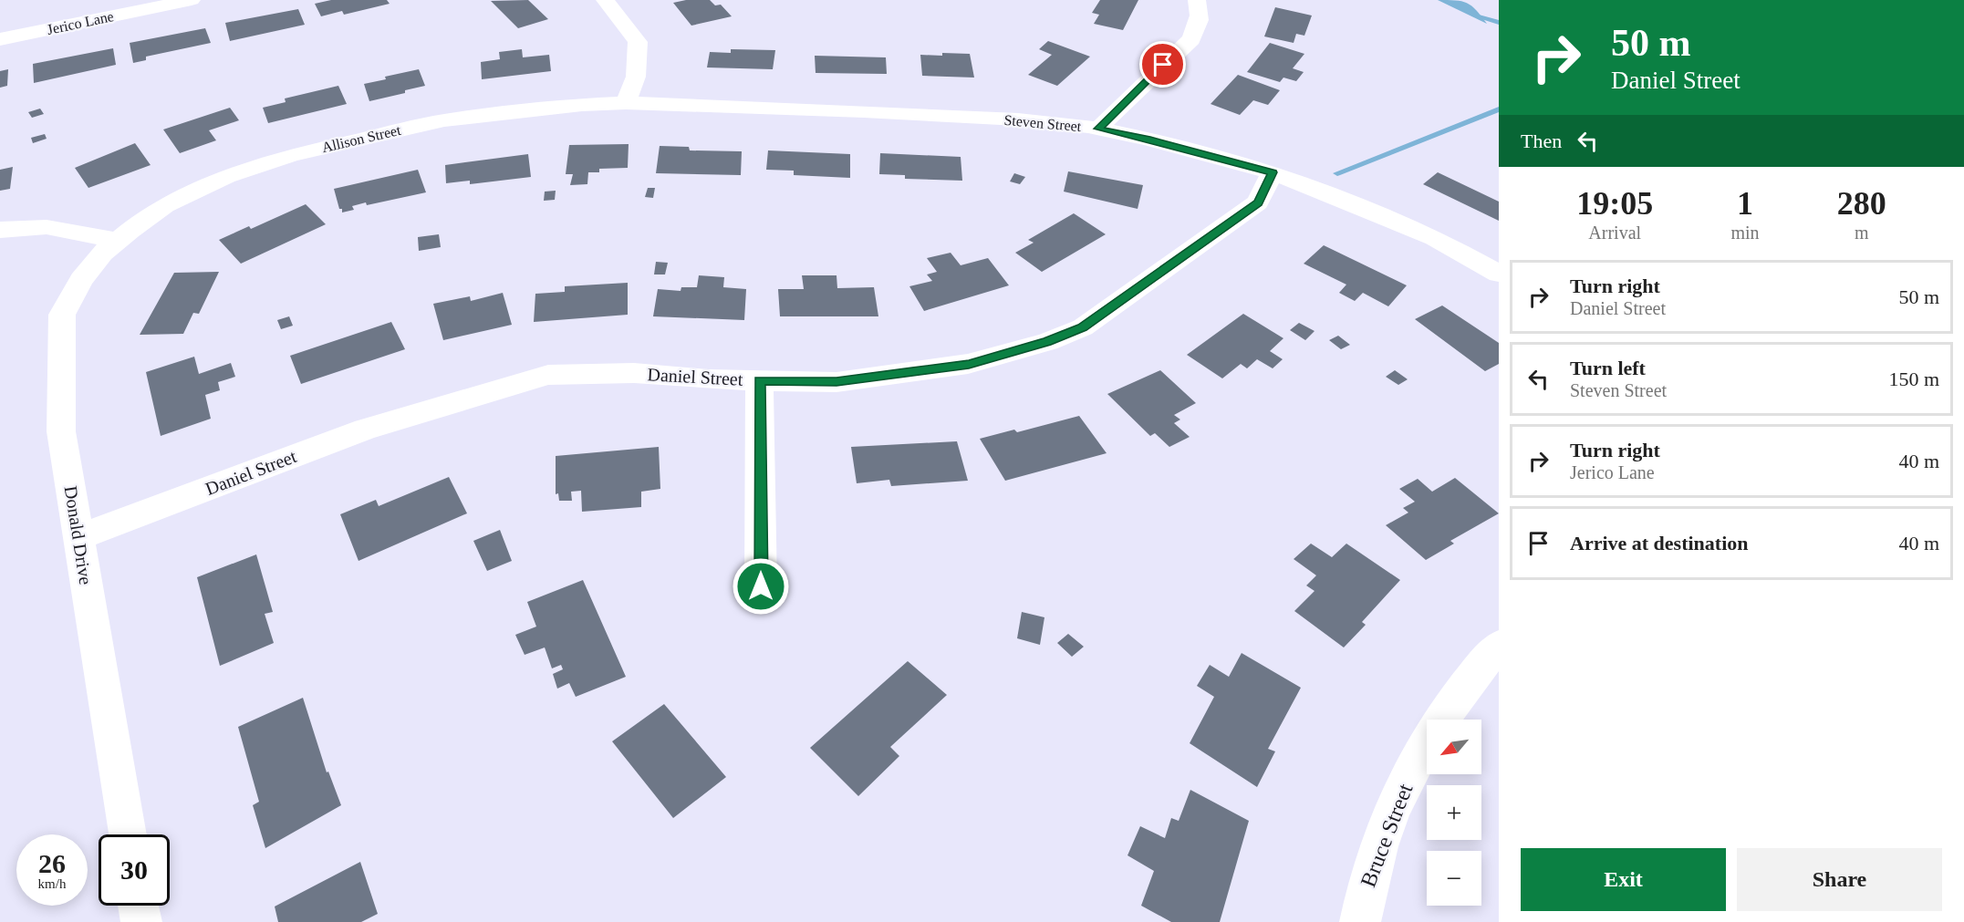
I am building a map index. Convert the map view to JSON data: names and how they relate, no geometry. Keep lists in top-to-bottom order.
{
  "streets": {
    "street": [
      "Jerico Lane",
      "Steven Street",
      "Allison Street",
      "Daniel Street",
      "Donald Drive",
      "Bruce Street"
    ]
  },
  "crossings": [
    ["Steven Street", "Allison Street"],
    ["Steven Street", "Daniel Street"],
    ["Allison Street", "Donald Drive"],
    ["Daniel Street", "Donald Drive"]
  ],
  "north": "bottom left",
  "page": {
    "turn": ["50 m", "Daniel Street"],
    "then": "Then",
    "eta": [
      "19:05",
      "Arrival",
      "1",
      "min",
      "280",
      "m"
    ],
    "list": [
      {
        "name": "Turn right",
        "note": "Daniel Street",
        "value": "50 m"
      },
      {
        "name": "Turn left",
        "note": "Steven Street",
        "value": "150 m"
      },
      {
        "name": "Turn right",
        "note": "Jerico Lane",
        "value": "40 m"
      },
      {
        "name": "Arrive at destination",
        "value": "40 m"
      }
    ],
    "map_buttons": ["+", "−"],
    "speed": "26 km/h",
    "limit": "30",
    "buttons": ["Exit", "Share"]
  }
}
